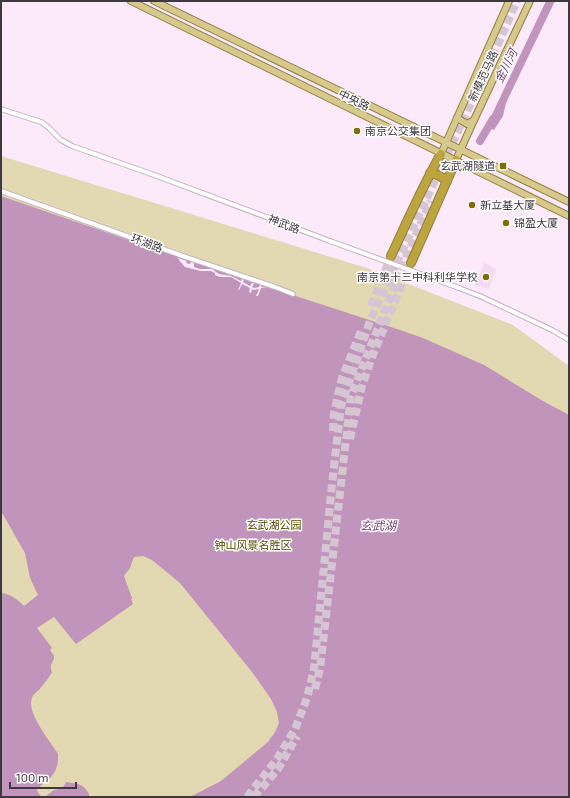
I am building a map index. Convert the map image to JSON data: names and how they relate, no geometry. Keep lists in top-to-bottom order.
{
  "streets": {
    "main road": ["新模范马路", "中央路"],
    "street": ["神武路", "环湖路"]
  },
  "crossings": [
    ["新模范马路", "中央路"]
  ],
  "water": ["金川河", "玄武湖"],
  "parks": ["玄武湖公园", "钟山风景名胜区"],
  "places": {
    "other": [
      "南京公交集团",
      "新立基大厦",
      "锦盈大厦",
      "南京第十三中科利华学校"
    ],
    "transit": ["玄武湖隧道"]
  },
  "scale_bar": "100 m"
}
